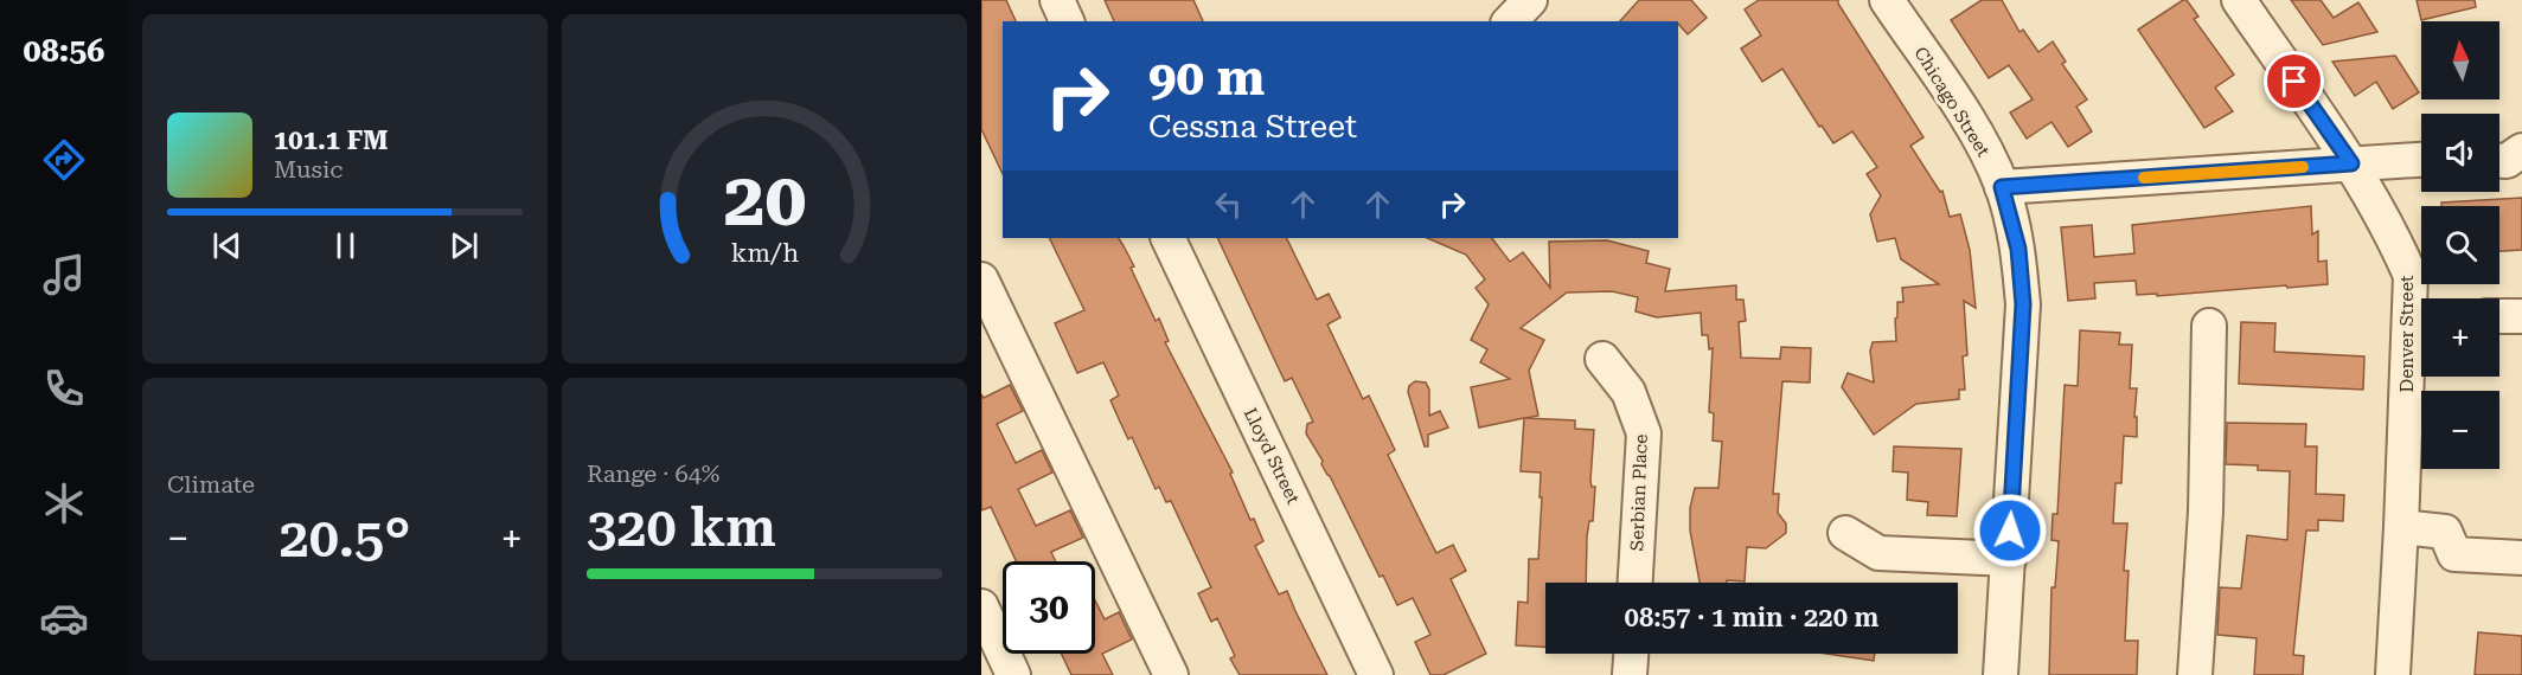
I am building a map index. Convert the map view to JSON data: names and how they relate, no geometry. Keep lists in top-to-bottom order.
{
  "streets": {
    "street": [
      "Chicago Street",
      "Denver Street",
      "Lloyd Street",
      "Serbian Place"
    ]
  },
  "north": "top",
  "page": {
    "tabs": "08:56",
    "map_buttons": ["+", "−"],
    "turn": ["90 m", "Cessna Street"],
    "song": ["101.1 FM", "Music"],
    "tile": [
      "Climate",
      ["Range · 64%", "320 km"]
    ],
    "heat": ["−", "20.5°", "+"],
    "limit": "30",
    "trip": "08:57 · 1 min · 220 m",
    "gauge": ["20", "km/h"]
  }
}
